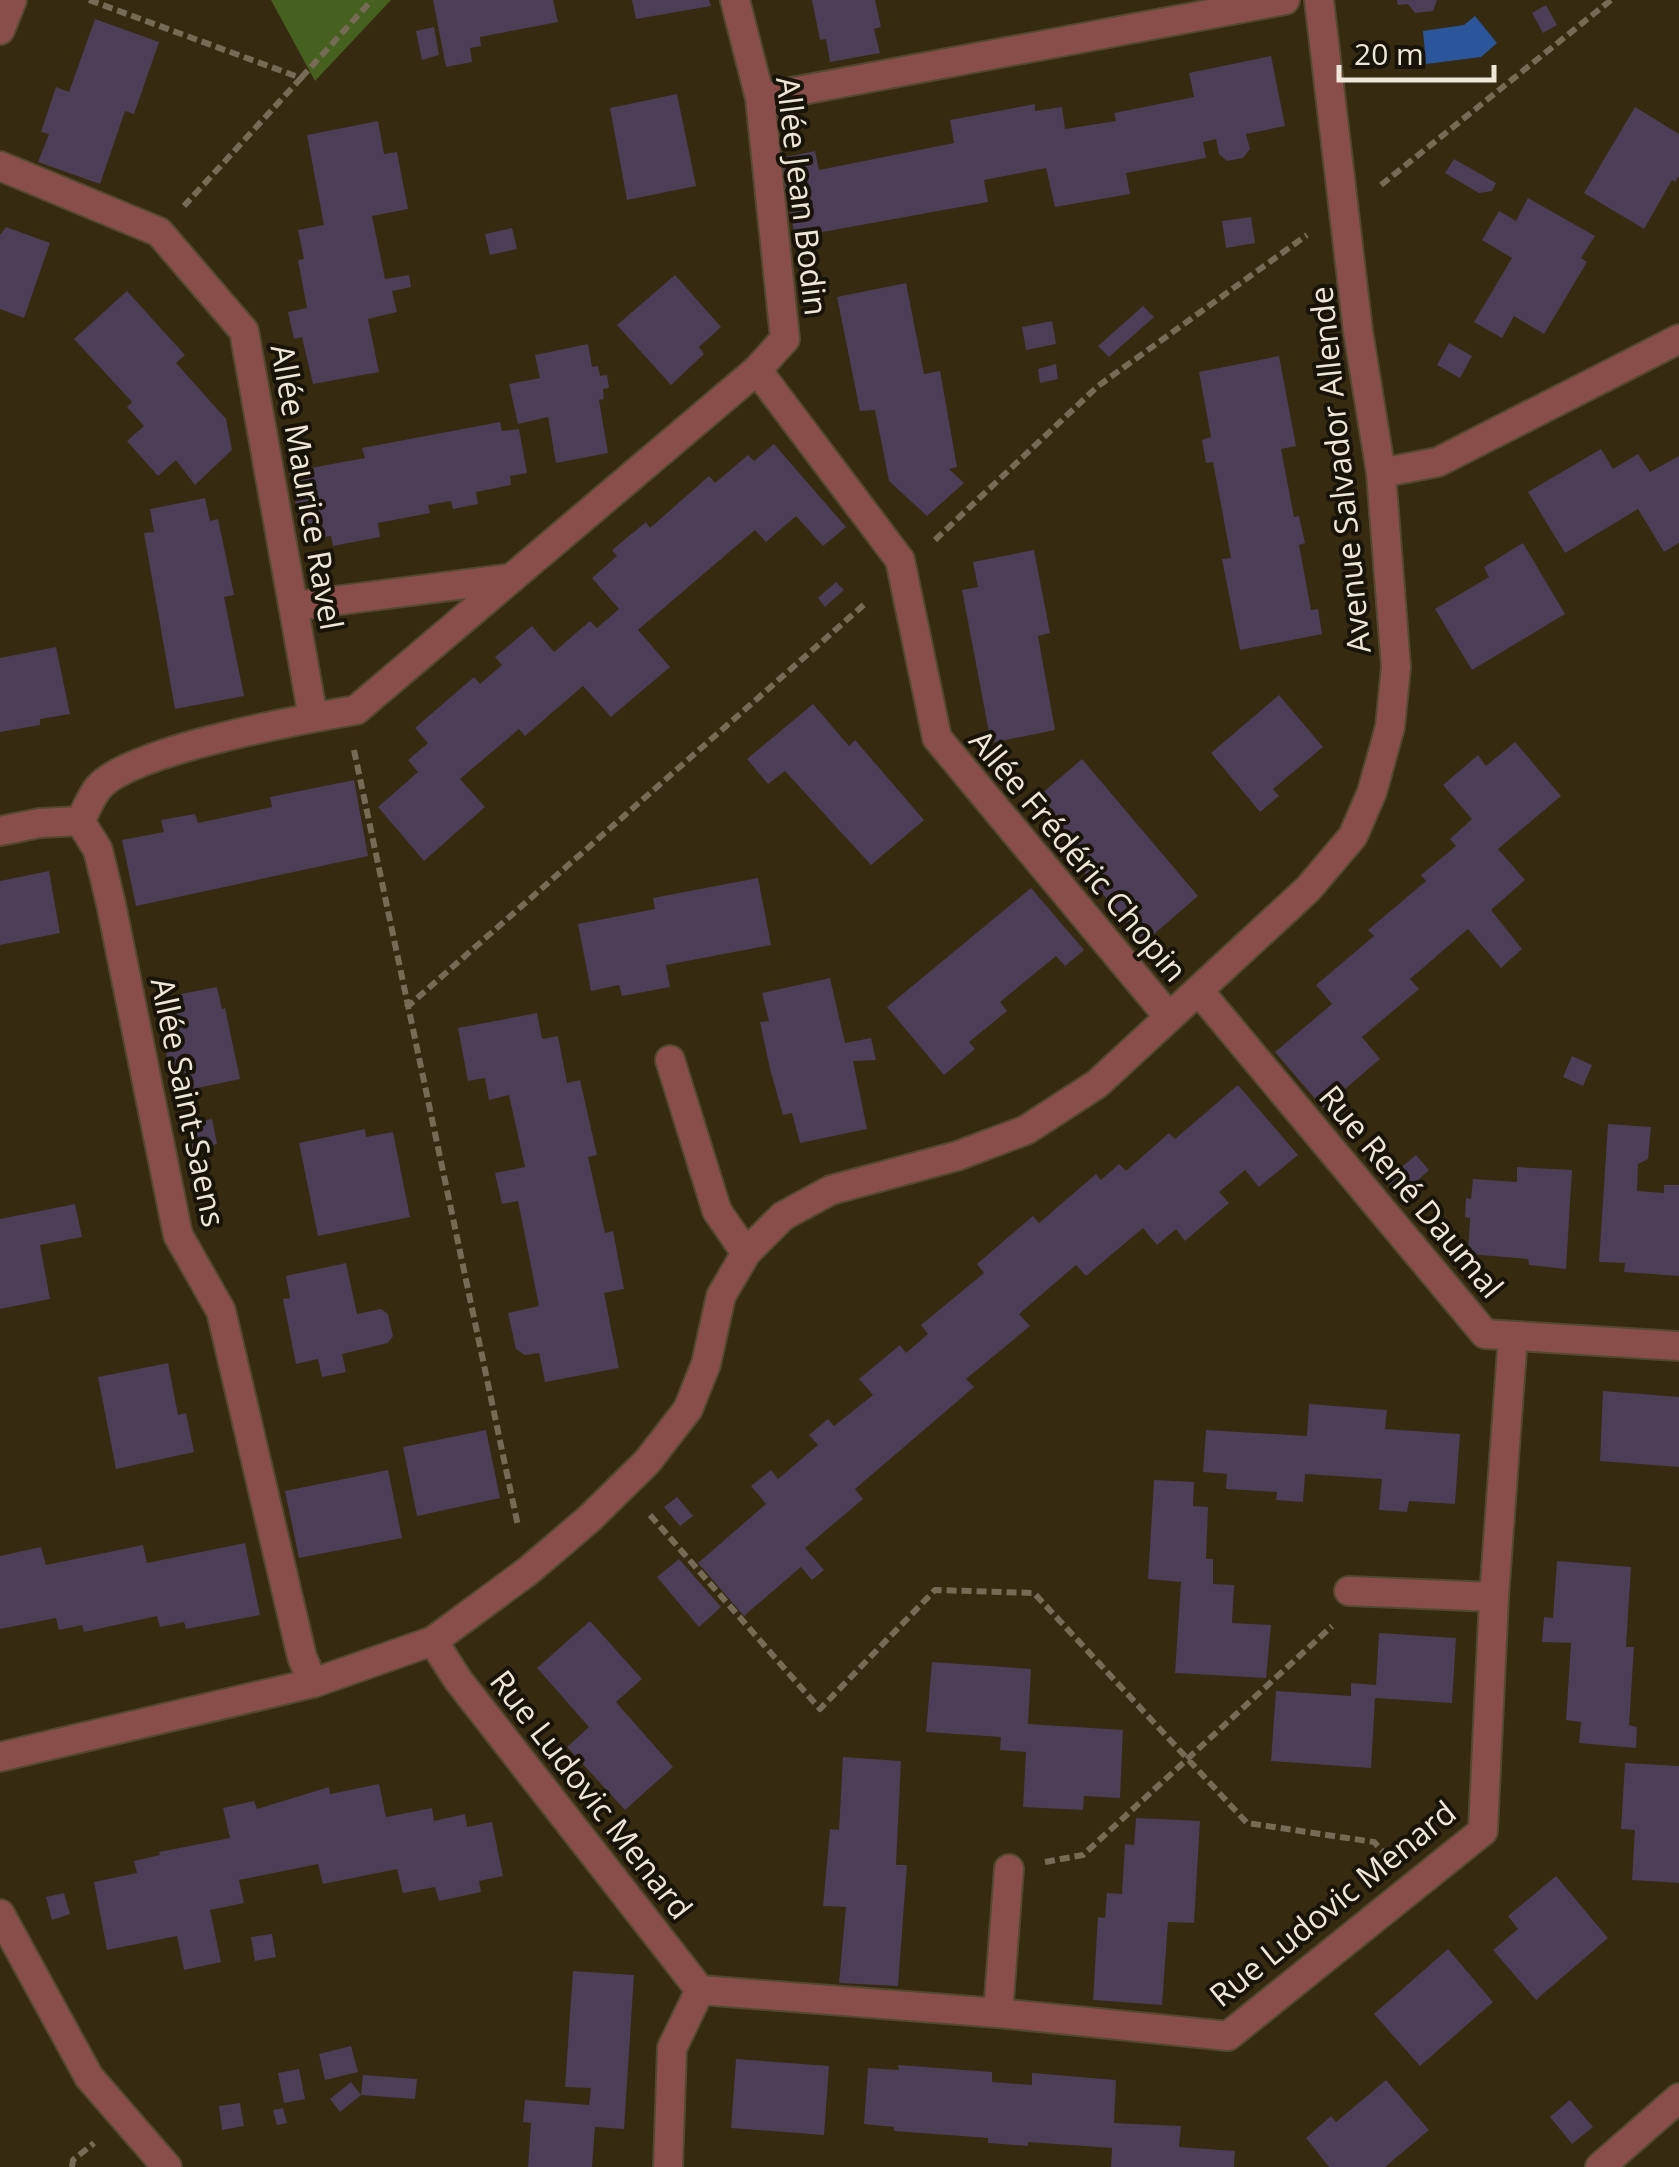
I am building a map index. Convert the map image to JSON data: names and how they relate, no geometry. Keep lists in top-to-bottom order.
{
  "streets": {
    "street": [
      "Allée Jean Bodin",
      "Avenue Salvador Allende",
      "Allée Maurice Ravel",
      "Allée Frédéric Chopin",
      "Allée Saint-Saens",
      "Rue René Daumal",
      "Rue Ludovic Menard"
    ]
  },
  "crossings": [
    ["Allée Jean Bodin", "Allée Maurice Ravel"],
    ["Allée Jean Bodin", "Allée Frédéric Chopin"],
    ["Allée Jean Bodin", "Allée Saint-Saens"],
    ["Avenue Salvador Allende", "Allée Frédéric Chopin"],
    ["Avenue Salvador Allende", "Allée Saint-Saens"],
    ["Avenue Salvador Allende", "Rue René Daumal"],
    ["Avenue Salvador Allende", "Rue Ludovic Menard"],
    ["Rue René Daumal", "Rue Ludovic Menard"]
  ],
  "scale_bar": "20 m"
}
